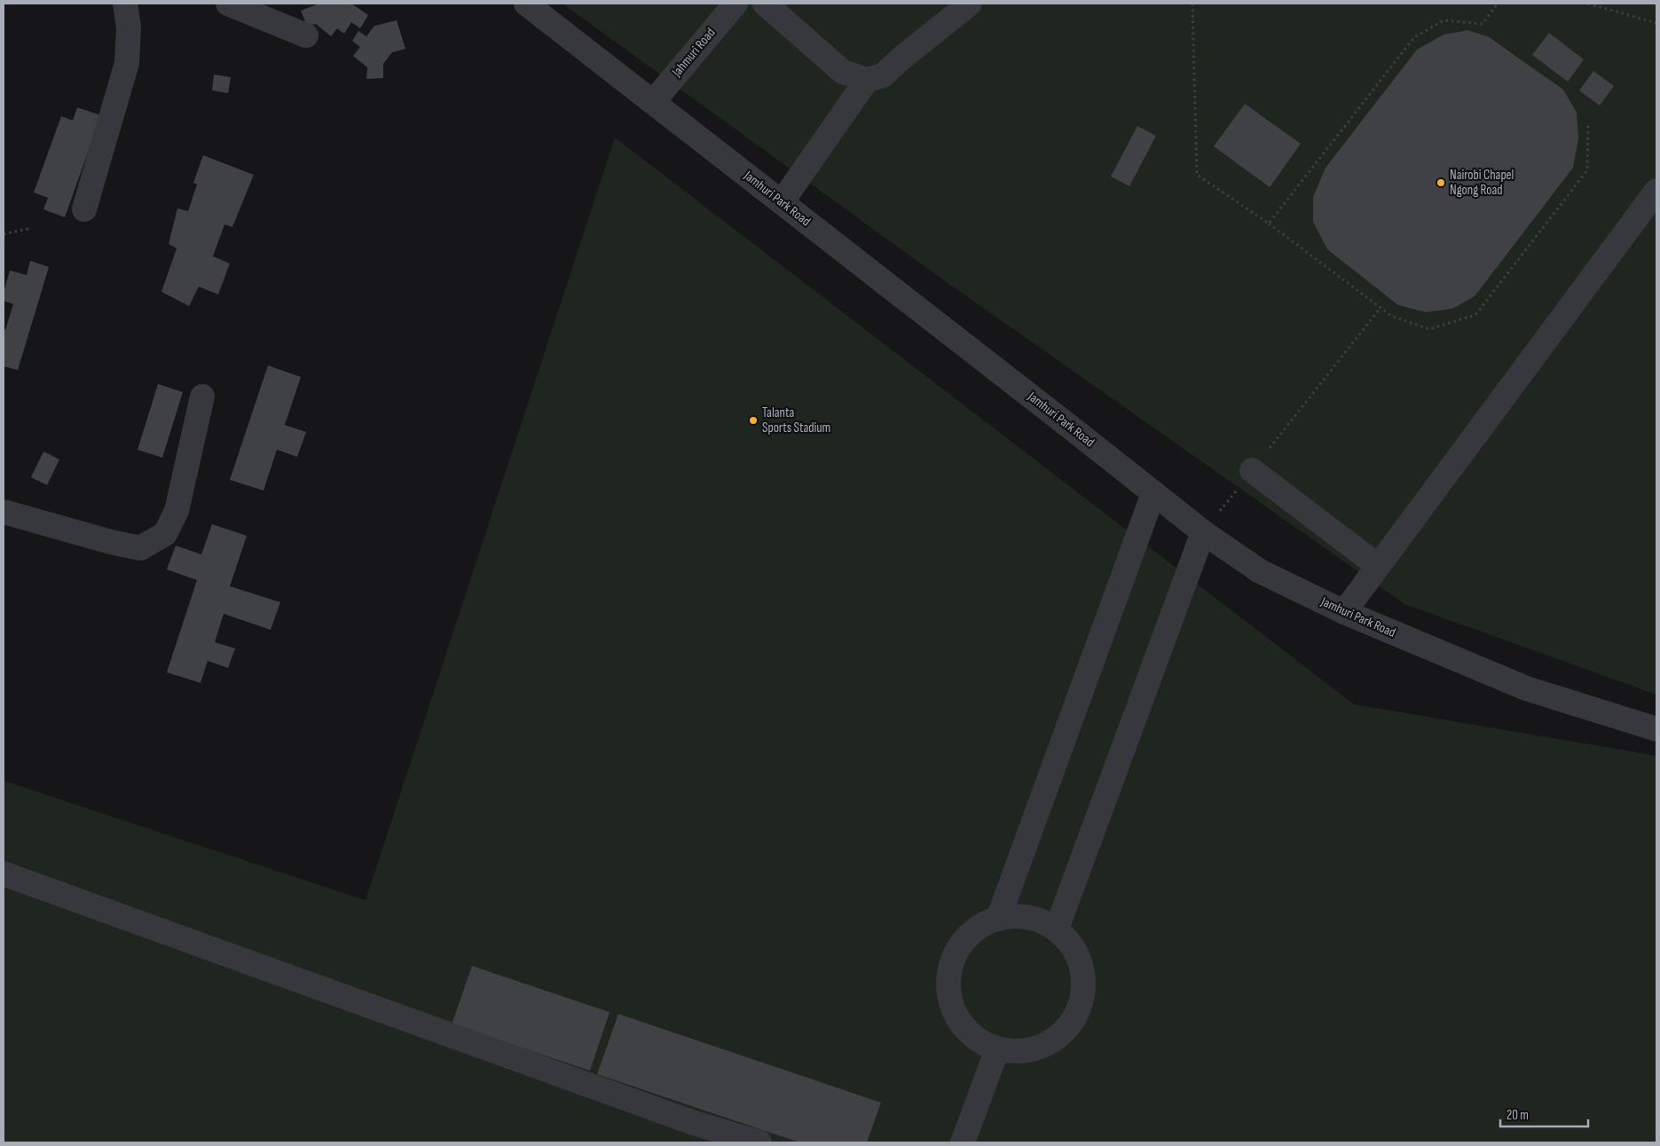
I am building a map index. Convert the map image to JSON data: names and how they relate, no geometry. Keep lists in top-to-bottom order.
{
  "streets": {
    "street": ["Jahmuri Road", "Jamhuri Park Road"]
  },
  "crossings": [
    ["Jahmuri Road", "Jamhuri Park Road"]
  ],
  "places": ["Nairobi Chapel Ngong Road", "Talanta Sports Stadium"],
  "scale_bar": "20 m"
}
